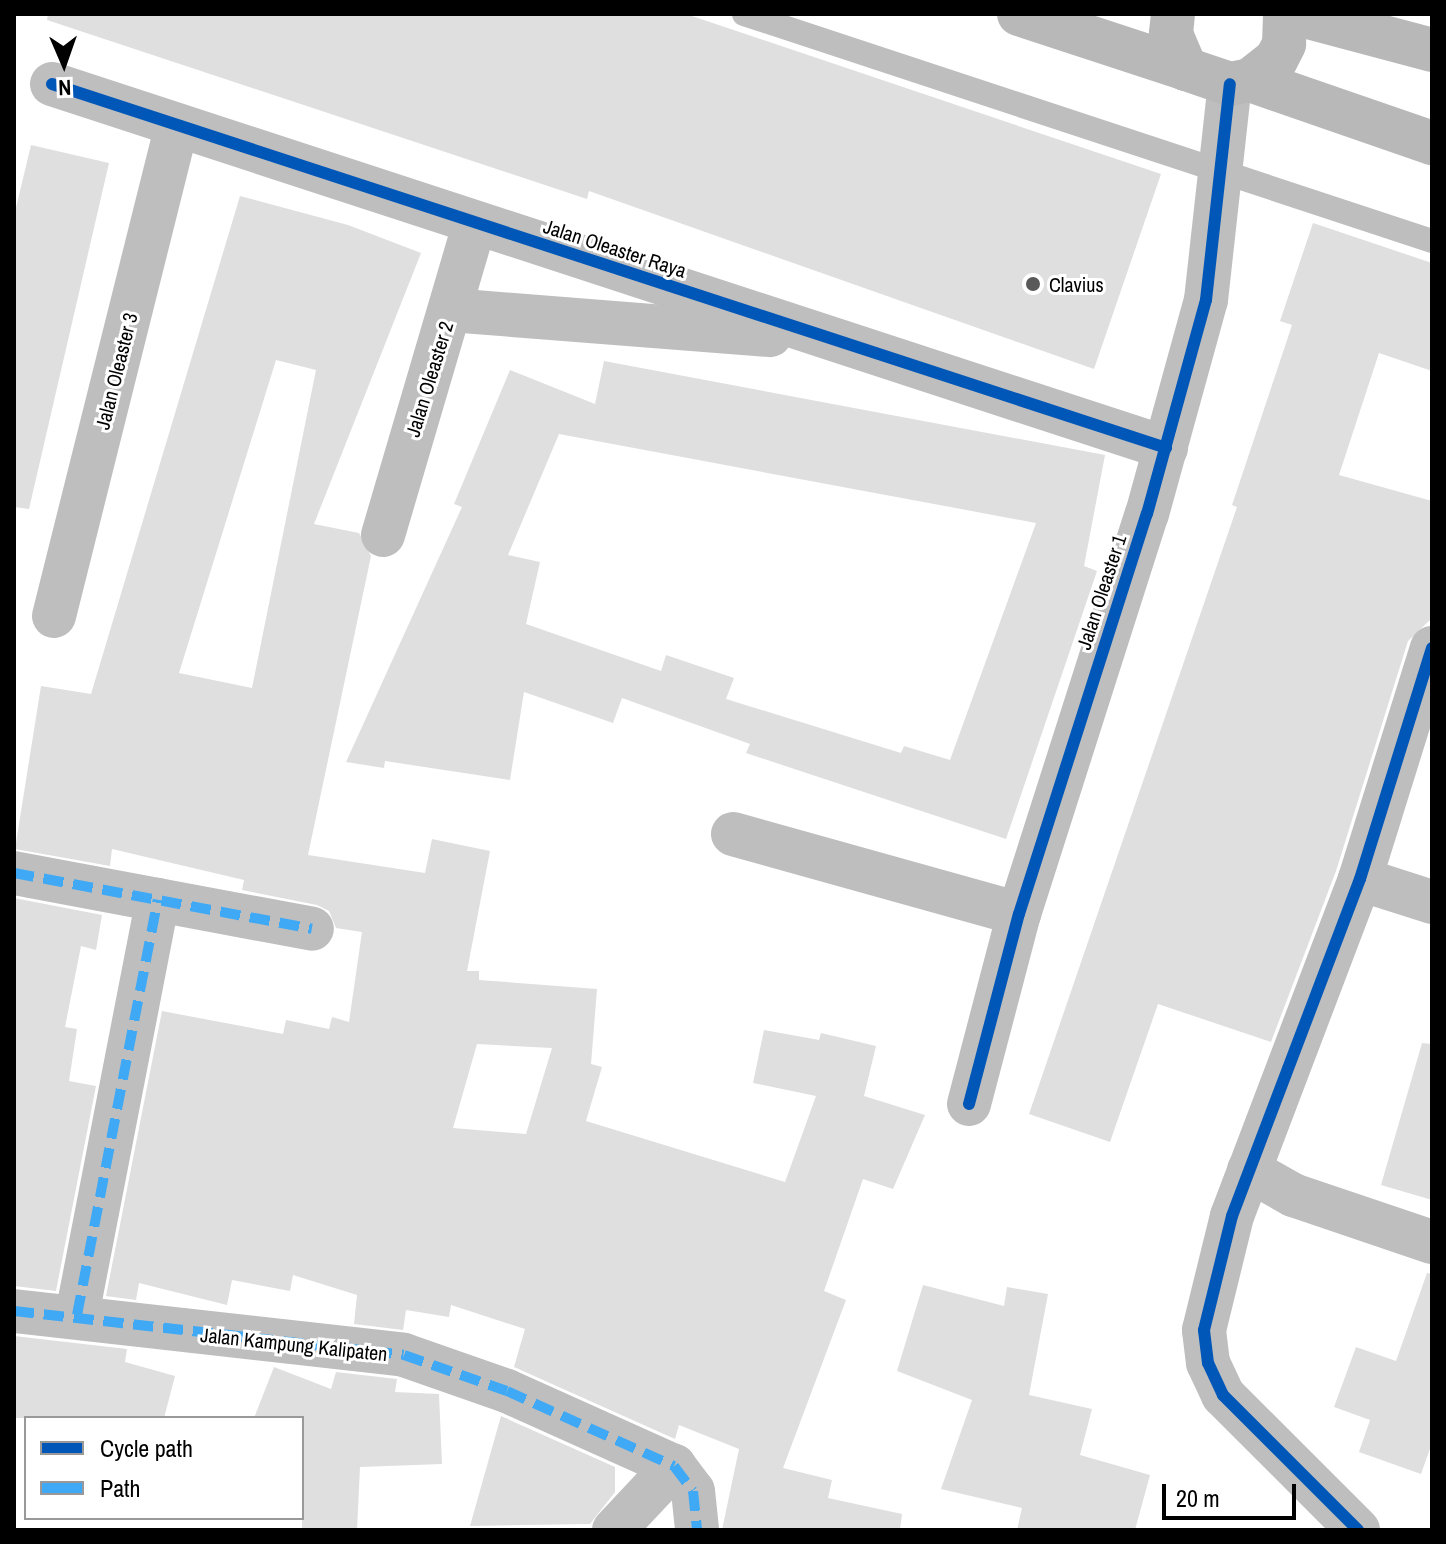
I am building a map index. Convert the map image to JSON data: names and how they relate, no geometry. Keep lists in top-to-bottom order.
{
  "streets": {
    "street": [
      "Jalan Oleaster Raya",
      "Jalan Oleaster 3",
      "Jalan Oleaster 2",
      "Jalan Oleaster 1",
      "Jalan Kampung Kalipaten"
    ]
  },
  "crossings": [
    ["Jalan Oleaster Raya", "Jalan Oleaster 3"],
    ["Jalan Oleaster Raya", "Jalan Oleaster 2"],
    ["Jalan Oleaster Raya", "Jalan Oleaster 1"]
  ],
  "places": ["Clavius"],
  "legend": ["Cycle path", "Path"],
  "scale_bar": "20 m",
  "north": "bottom"
}
